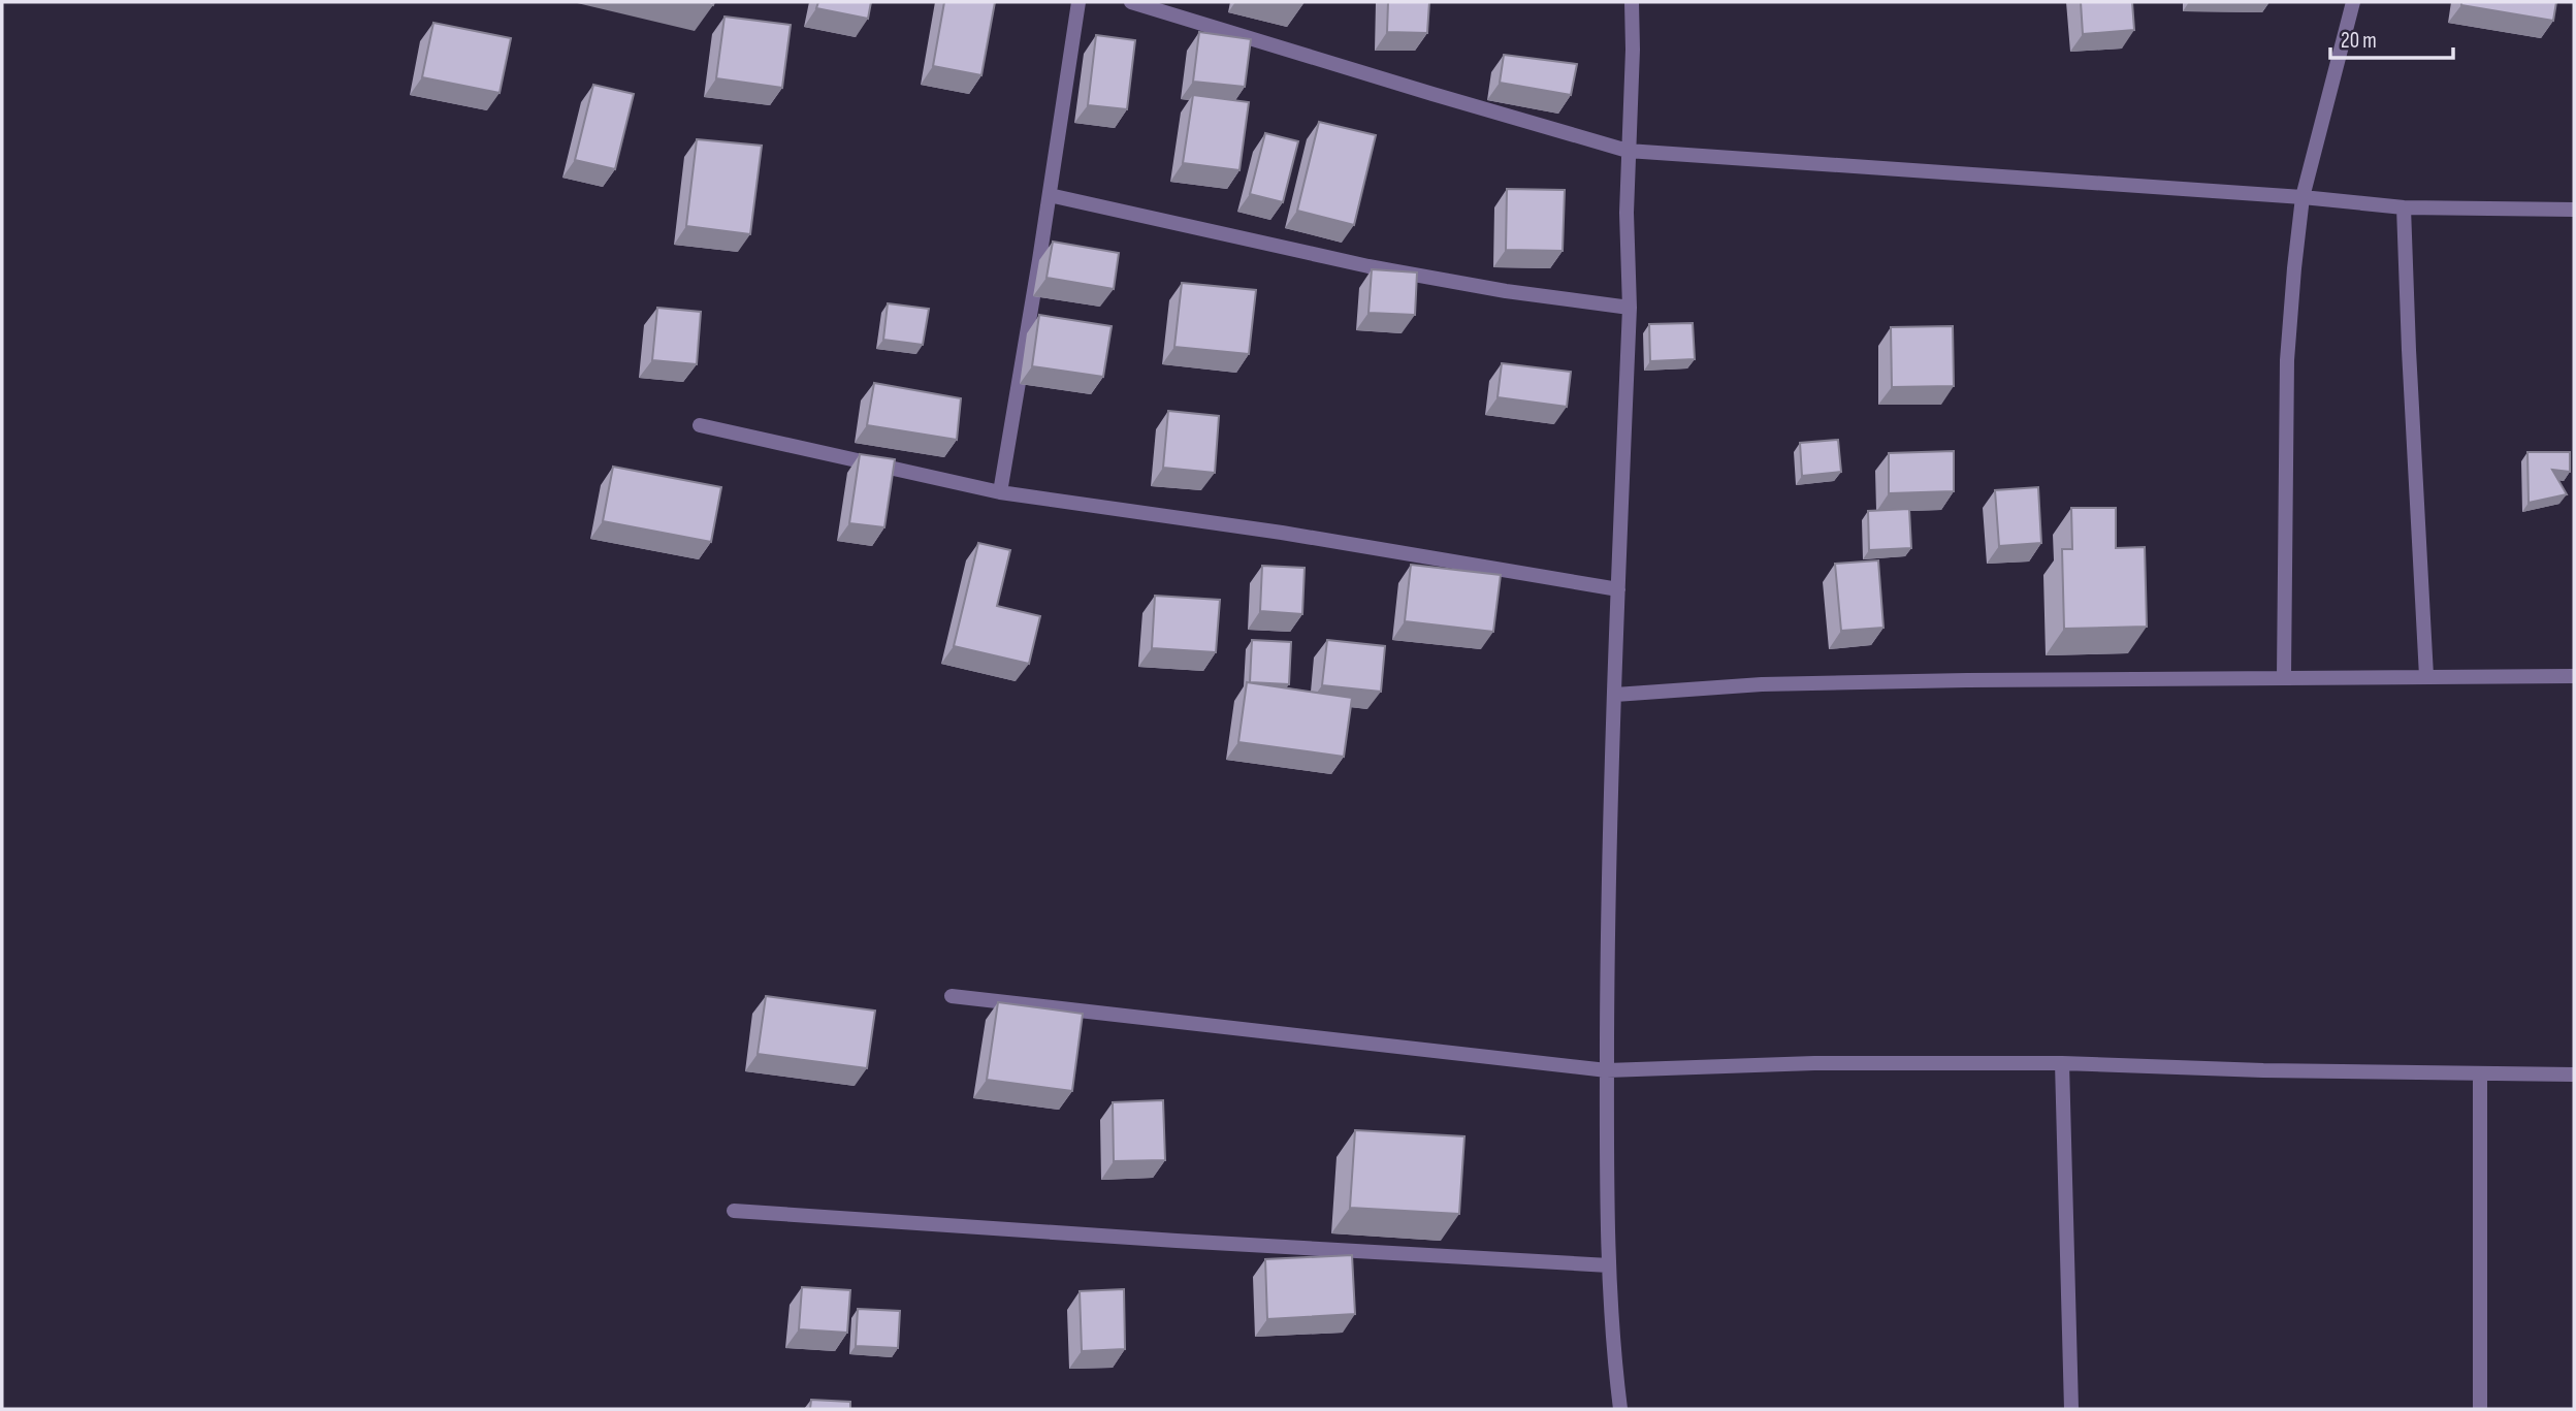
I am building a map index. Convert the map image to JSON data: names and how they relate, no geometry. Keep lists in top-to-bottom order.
{
  "scale_bar": "20 m"
}
